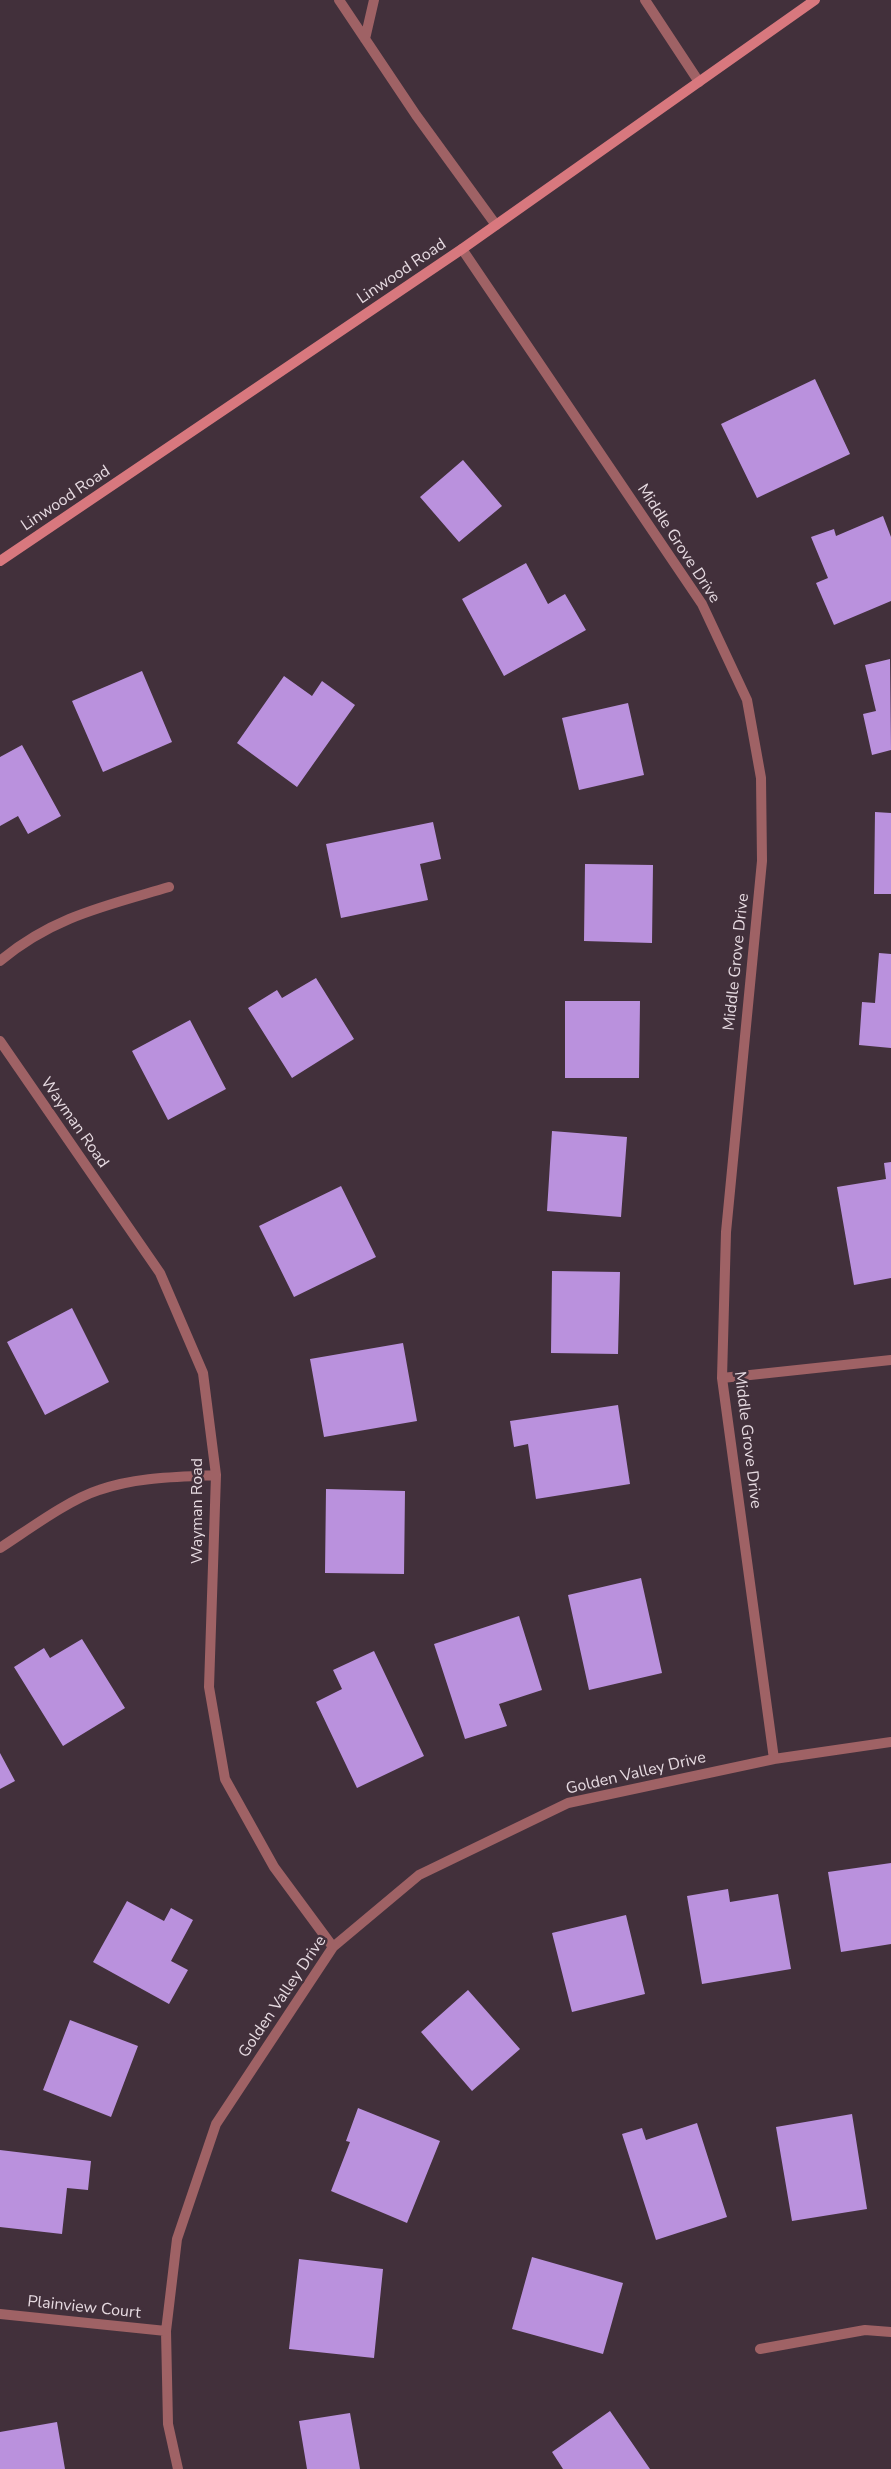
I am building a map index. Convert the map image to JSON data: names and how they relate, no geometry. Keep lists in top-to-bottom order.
{
  "streets": {
    "street": [
      "Linwood Road",
      "Middle Grove Drive",
      "Wayman Road",
      "Golden Valley Drive",
      "Plainview Court"
    ]
  },
  "crossings": [
    ["Linwood Road", "Middle Grove Drive"],
    ["Middle Grove Drive", "Golden Valley Drive"],
    ["Wayman Road", "Golden Valley Drive"],
    ["Golden Valley Drive", "Plainview Court"]
  ]
}
